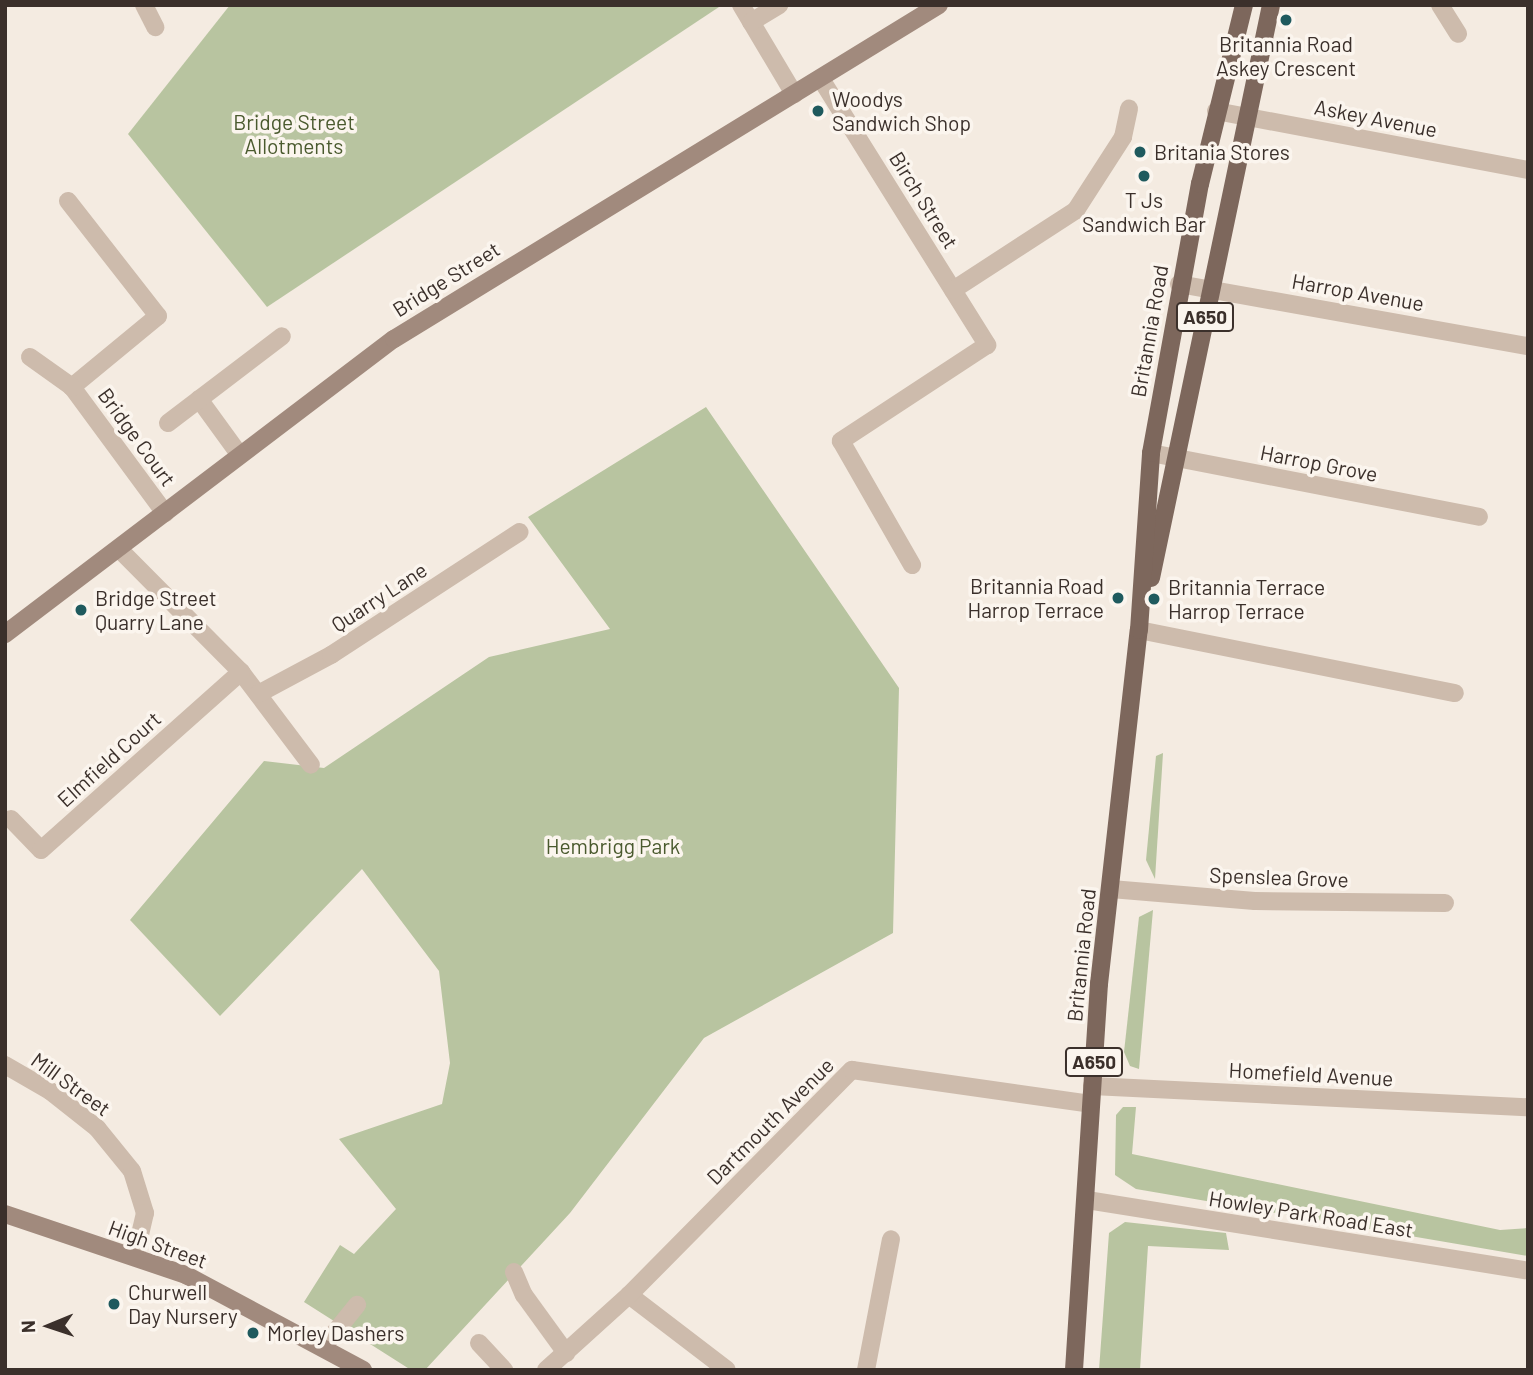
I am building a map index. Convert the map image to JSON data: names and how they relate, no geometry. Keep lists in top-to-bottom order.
{
  "streets": {
    "main road": [
      "Bridge Street",
      "A650",
      "Britannia Road",
      "High Street"
    ],
    "street": [
      "Askey Avenue",
      "Birch Street",
      "Harrop Avenue",
      "Bridge Court",
      "Harrop Grove",
      "Quarry Lane",
      "Elmfield Court",
      "Spenslea Grove",
      "Homefield Avenue",
      "Mill Street",
      "Dartmouth Avenue",
      "Howley Park Road East"
    ]
  },
  "crossings": [
    ["Askey Avenue", "Britannia Road"],
    ["Birch Street", "Bridge Street"],
    ["Bridge Street", "Bridge Court"],
    ["Harrop Avenue", "Britannia Road"],
    ["Britannia Road", "Harrop Grove"],
    ["Britannia Road", "Spenslea Grove"],
    ["Britannia Road", "Homefield Avenue"],
    ["Britannia Road", "Dartmouth Avenue"],
    ["Britannia Road", "Howley Park Road East"],
    ["Mill Street", "High Street"]
  ],
  "parks": ["Bridge Street Allotments", "Hembrigg Park"],
  "places": [
    "Britannia Road Askey Crescent",
    "Woodys Sandwich Shop",
    "Britania Stores",
    "T Js Sandwich Bar",
    "Britannia Road Harrop Terrace",
    "Britannia Terrace Harrop Terrace",
    "Bridge Street Quarry Lane",
    "Churwell Day Nursery",
    "Morley Dashers"
  ],
  "north": "left"
}
